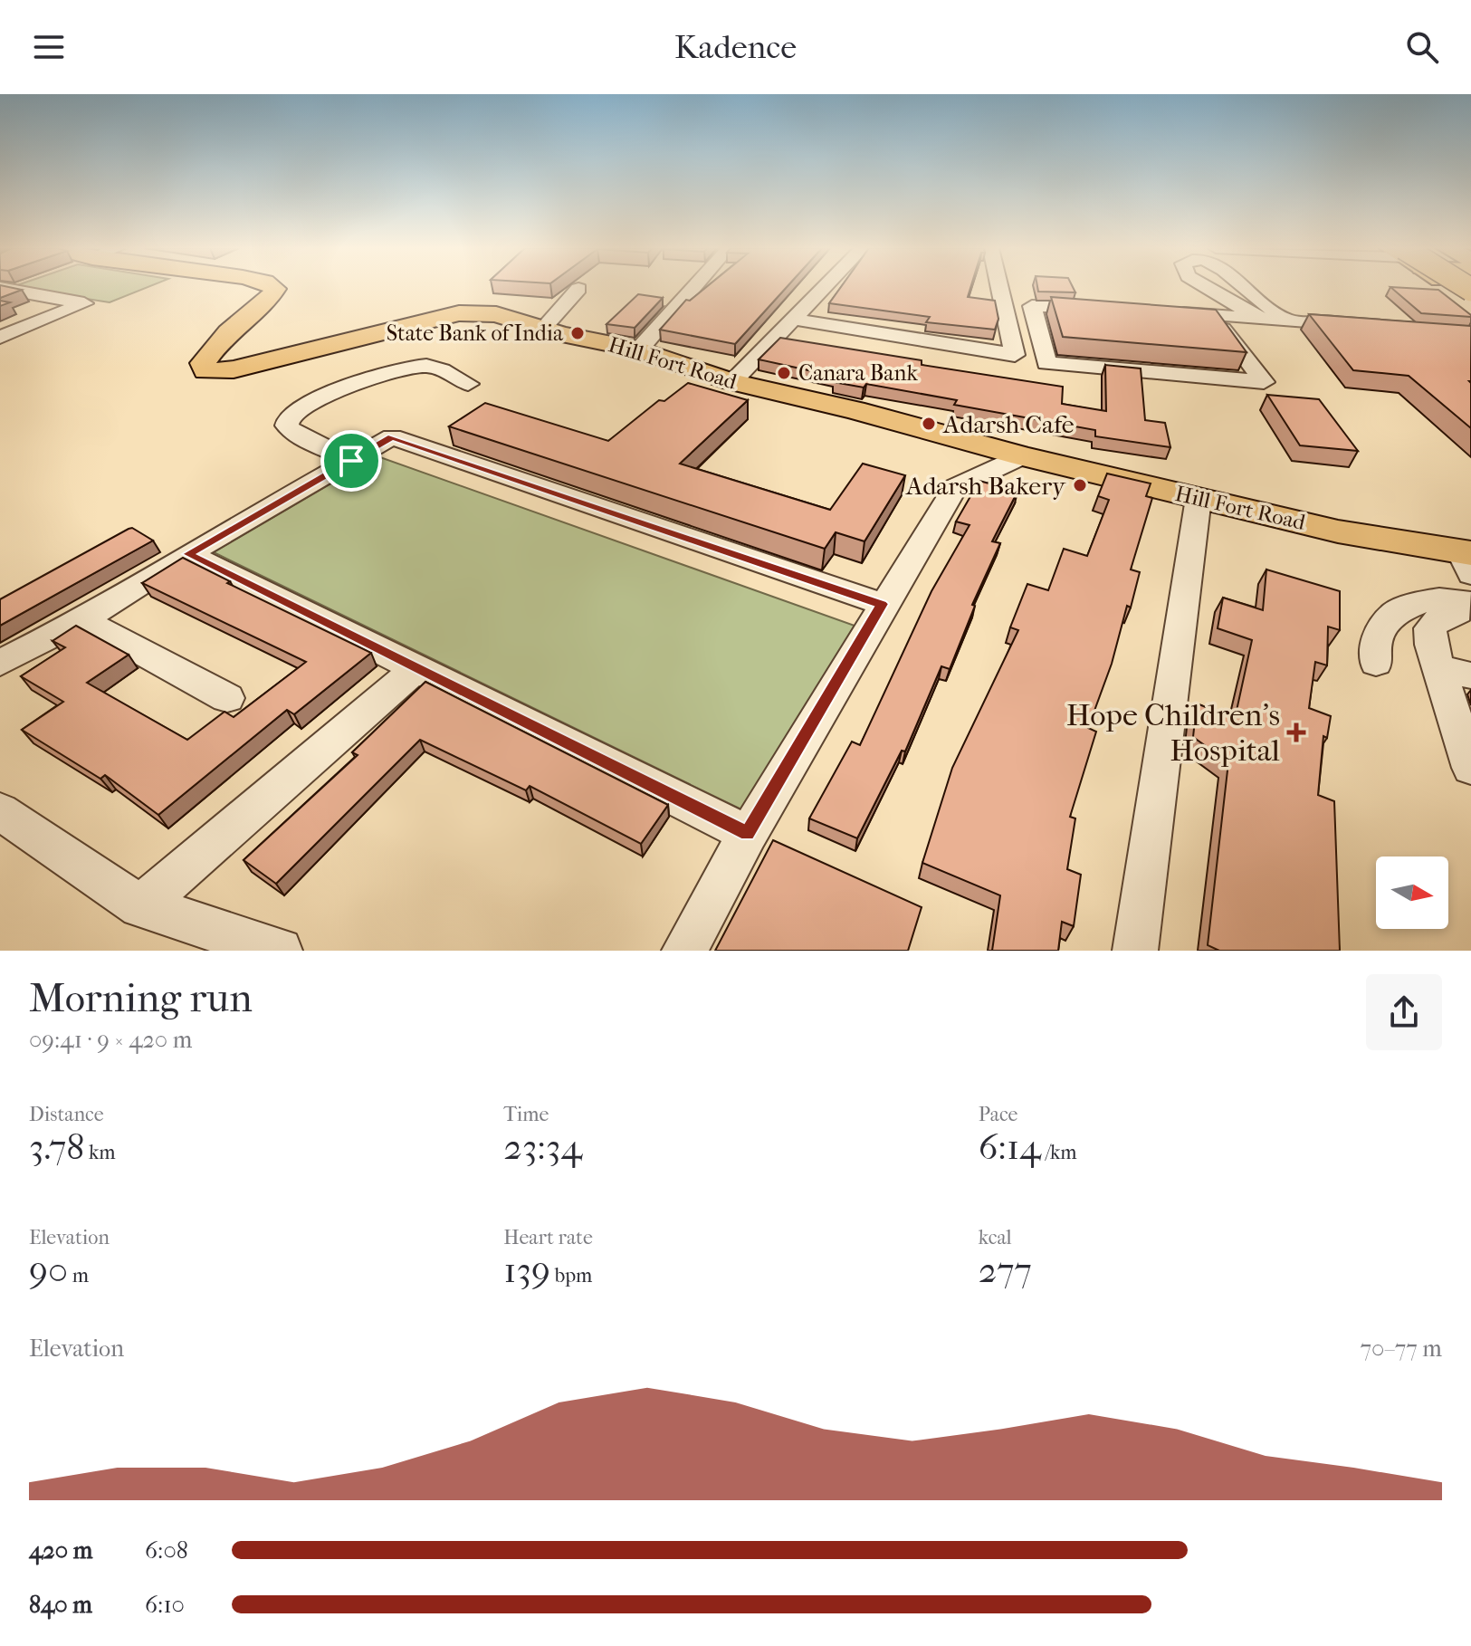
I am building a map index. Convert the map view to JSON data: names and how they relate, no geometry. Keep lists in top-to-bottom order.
{
  "streets": {
    "main road": ["Hill Fort Road"]
  },
  "places": {
    "other": [
      "State Bank of India",
      "Canara Bank",
      "Adarsh Cafe",
      "Adarsh Bakery"
    ],
    "health": ["Hope Children's Hospital"]
  },
  "north": "right",
  "page": {
    "header": "Kadence",
    "heading": ["Morning run", "09:41 · 9 × 420 m"],
    "stats": [
      ["Distance", "3.78 km"],
      ["Time", "23:34"],
      ["Pace", "6:14 /km"],
      ["Elevation", "90 m"],
      ["Heart rate", "139 bpm"],
      ["kcal", "277"]
    ],
    "chart": ["Elevation", "70–77 m"],
    "list": [
      {
        "name": "420 m",
        "note": "6:08"
      },
      {
        "name": "840 m",
        "note": "6:10"
      }
    ]
  }
}
